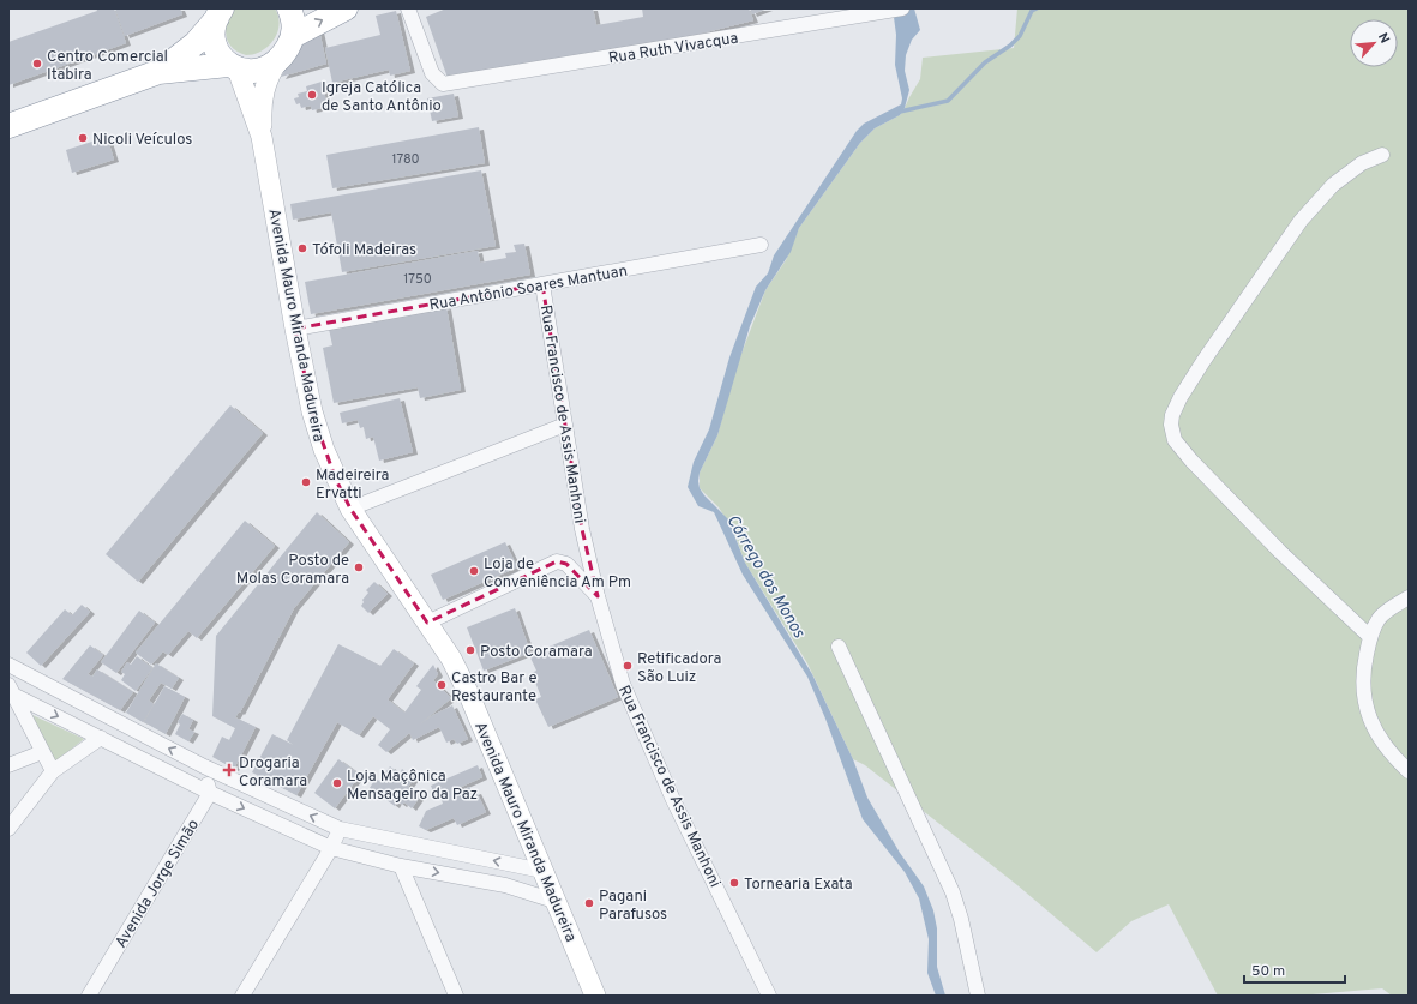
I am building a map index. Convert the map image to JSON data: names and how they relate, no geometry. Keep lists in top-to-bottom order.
{
  "streets": {
    "main road": ["Avenida Mauro Miranda Madureira"],
    "street": [
      "Rua Ruth Vivacqua",
      "Rua Antônio Soares Mantuan",
      "Rua Francisco de Assis Manhoni",
      "Avenida Jorge Simão"
    ]
  },
  "crossings": [
    ["Rua Antônio Soares Mantuan", "Avenida Mauro Miranda Madureira"],
    ["Rua Antônio Soares Mantuan", "Rua Francisco de Assis Manhoni"]
  ],
  "water": ["Córrego dos Monos"],
  "places": {
    "other": [
      "Centro Comercial Itabira",
      "Igreja Católica de Santo Antônio",
      "Nicoli Veículos",
      "Tófoli Madeiras",
      "Madeireira Ervatti",
      "Posto de Molas Coramara",
      "Loja de Conveniência Am Pm",
      "Posto Coramara",
      "Retificadora São Luiz",
      "Castro Bar e Restaurante",
      "Loja Maçônica Mensageiro da Paz",
      "Tornearia Exata",
      "Pagani Parafusos"
    ],
    "health": ["Drogaria Coramara"]
  },
  "house_numbers": ["1780", "1750"],
  "scale_bar": "50 m",
  "north": "top right"
}
